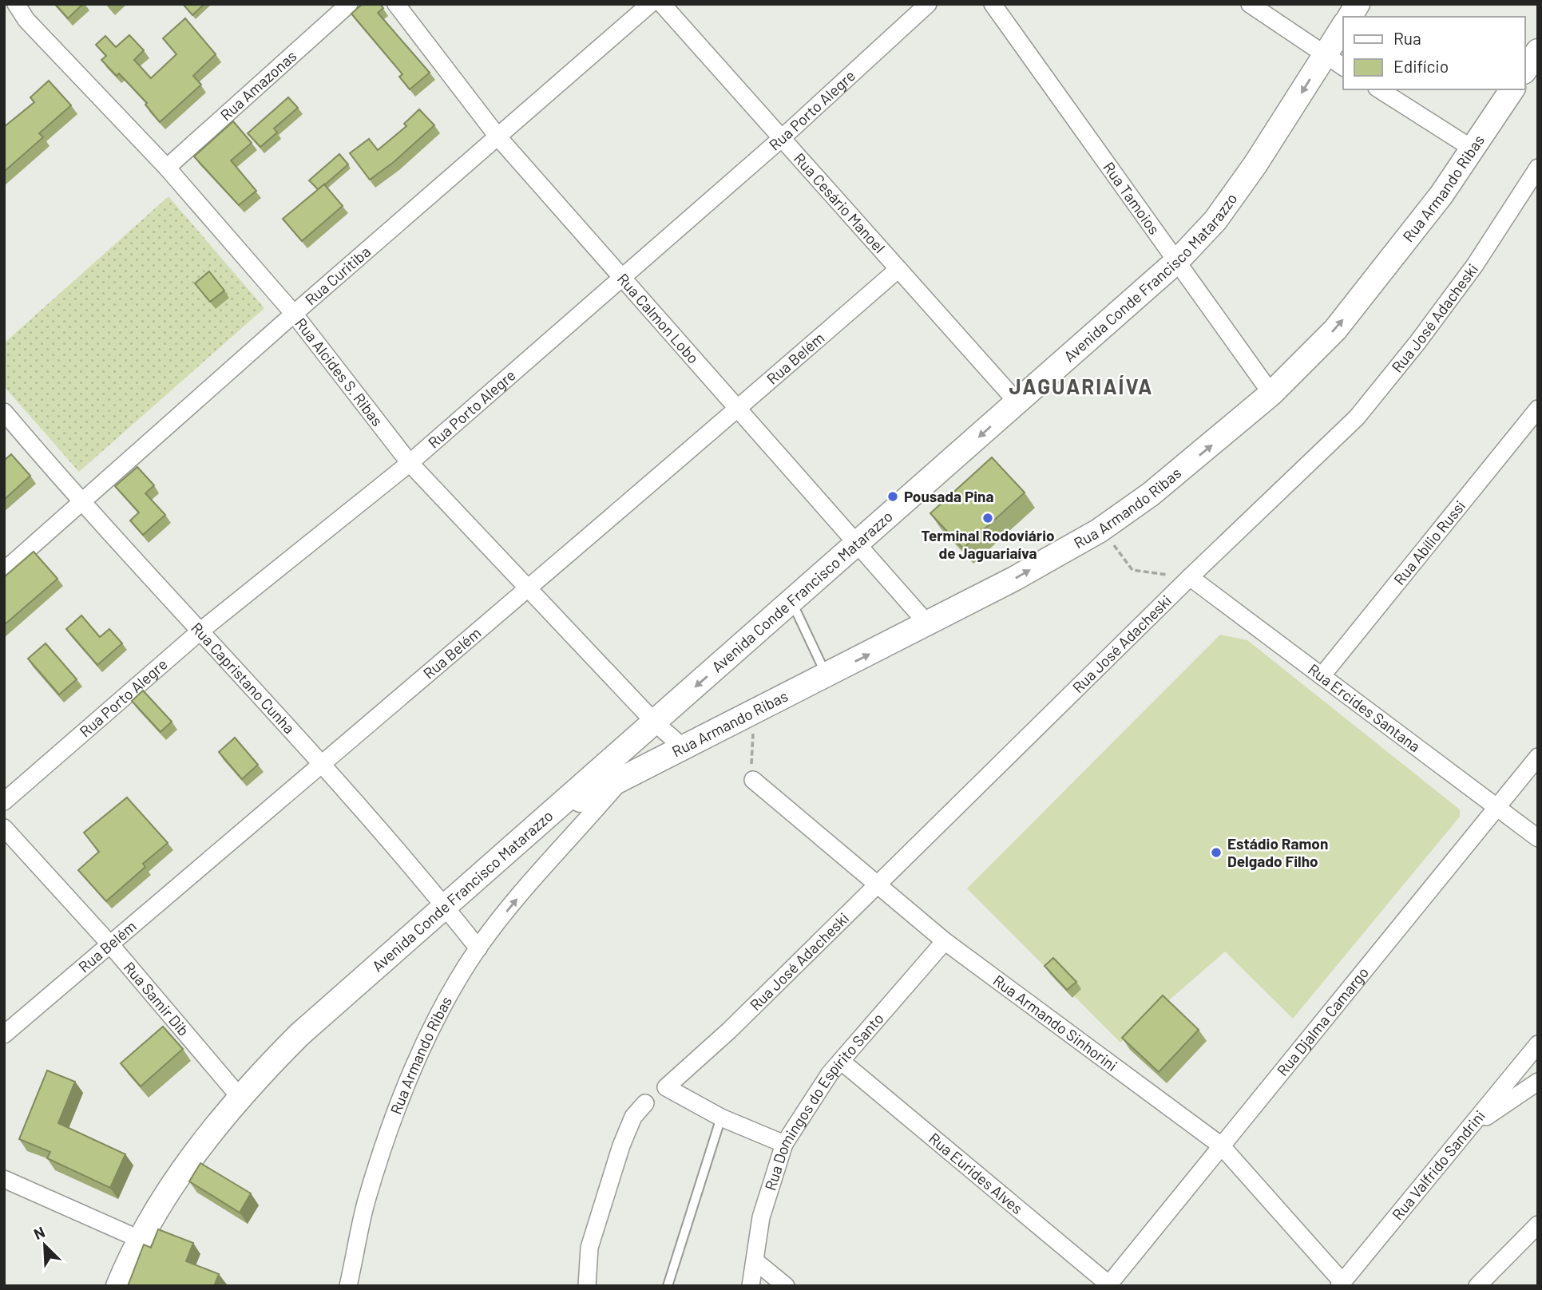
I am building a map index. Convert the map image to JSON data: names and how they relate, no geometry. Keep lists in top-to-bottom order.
{
  "streets": {
    "street": [
      "Rua Amazonas",
      "Rua Porto Alegre",
      "Rua Armando Ribas",
      "Rua Tamoios",
      "Rua Cesário Manoel",
      "Rua Curitiba",
      "Avenida Conde Francisco Matarazzo",
      "Rua Calmon Lobo",
      "Rua José Adacheski",
      "Rua Belém",
      "Rua Alcides S. Ribas",
      "Rua Abílio Russi",
      "Rua Capristano Cunha",
      "Rua Ercides Santana",
      "Rua Samir Dib",
      "Rua Djalma Camargo",
      "Rua Armando Sinhorini",
      "Rua Domingos do Espírito Santo",
      "Rua Valfrido Sandrini",
      "Rua Eurides Alves"
    ]
  },
  "crossings": [
    ["Rua Amazonas", "Rua Alcides S. Ribas"],
    ["Rua Porto Alegre", "Rua Cesário Manoel"],
    ["Rua Porto Alegre", "Rua Calmon Lobo"],
    ["Rua Porto Alegre", "Rua Alcides S. Ribas"],
    ["Rua Porto Alegre", "Rua Capristano Cunha"],
    ["Rua Armando Ribas", "Rua Tamoios"],
    ["Rua Armando Ribas", "Avenida Conde Francisco Matarazzo"],
    ["Rua Armando Ribas", "Rua Calmon Lobo"],
    ["Rua Armando Ribas", "Rua Alcides S. Ribas"],
    ["Rua Armando Ribas", "Rua Capristano Cunha"],
    ["Rua Tamoios", "Avenida Conde Francisco Matarazzo"],
    ["Rua Cesário Manoel", "Avenida Conde Francisco Matarazzo"],
    ["Rua Cesário Manoel", "Rua Belém"],
    ["Rua Curitiba", "Rua Calmon Lobo"],
    ["Rua Curitiba", "Rua Alcides S. Ribas"],
    ["Rua Curitiba", "Rua Capristano Cunha"],
    ["Avenida Conde Francisco Matarazzo", "Rua Calmon Lobo"],
    ["Avenida Conde Francisco Matarazzo", "Rua Alcides S. Ribas"],
    ["Avenida Conde Francisco Matarazzo", "Rua Capristano Cunha"],
    ["Avenida Conde Francisco Matarazzo", "Rua Samir Dib"],
    ["Rua Calmon Lobo", "Rua Belém"],
    ["Rua José Adacheski", "Rua Ercides Santana"],
    ["Rua José Adacheski", "Rua Armando Sinhorini"],
    ["Rua Belém", "Rua Alcides S. Ribas"],
    ["Rua Belém", "Rua Capristano Cunha"],
    ["Rua Belém", "Rua Samir Dib"],
    ["Rua Abílio Russi", "Rua Ercides Santana"],
    ["Rua Ercides Santana", "Rua Djalma Camargo"],
    ["Rua Djalma Camargo", "Rua Armando Sinhorini"],
    ["Rua Djalma Camargo", "Rua Eurides Alves"],
    ["Rua Armando Sinhorini", "Rua Domingos do Espírito Santo"],
    ["Rua Armando Sinhorini", "Rua Valfrido Sandrini"],
    ["Rua Domingos do Espírito Santo", "Rua Eurides Alves"]
  ],
  "one_way": ["Rua Armando Ribas", "Avenida Conde Francisco Matarazzo"],
  "districts": ["JAGUARIAÍVA"],
  "places": ["Pousada Pina", "Terminal Rodoviário de Jaguariaíva", "Estádio Ramon Delgado Filho"],
  "legend": ["Rua", "Edifício"],
  "north": "top left"
}
